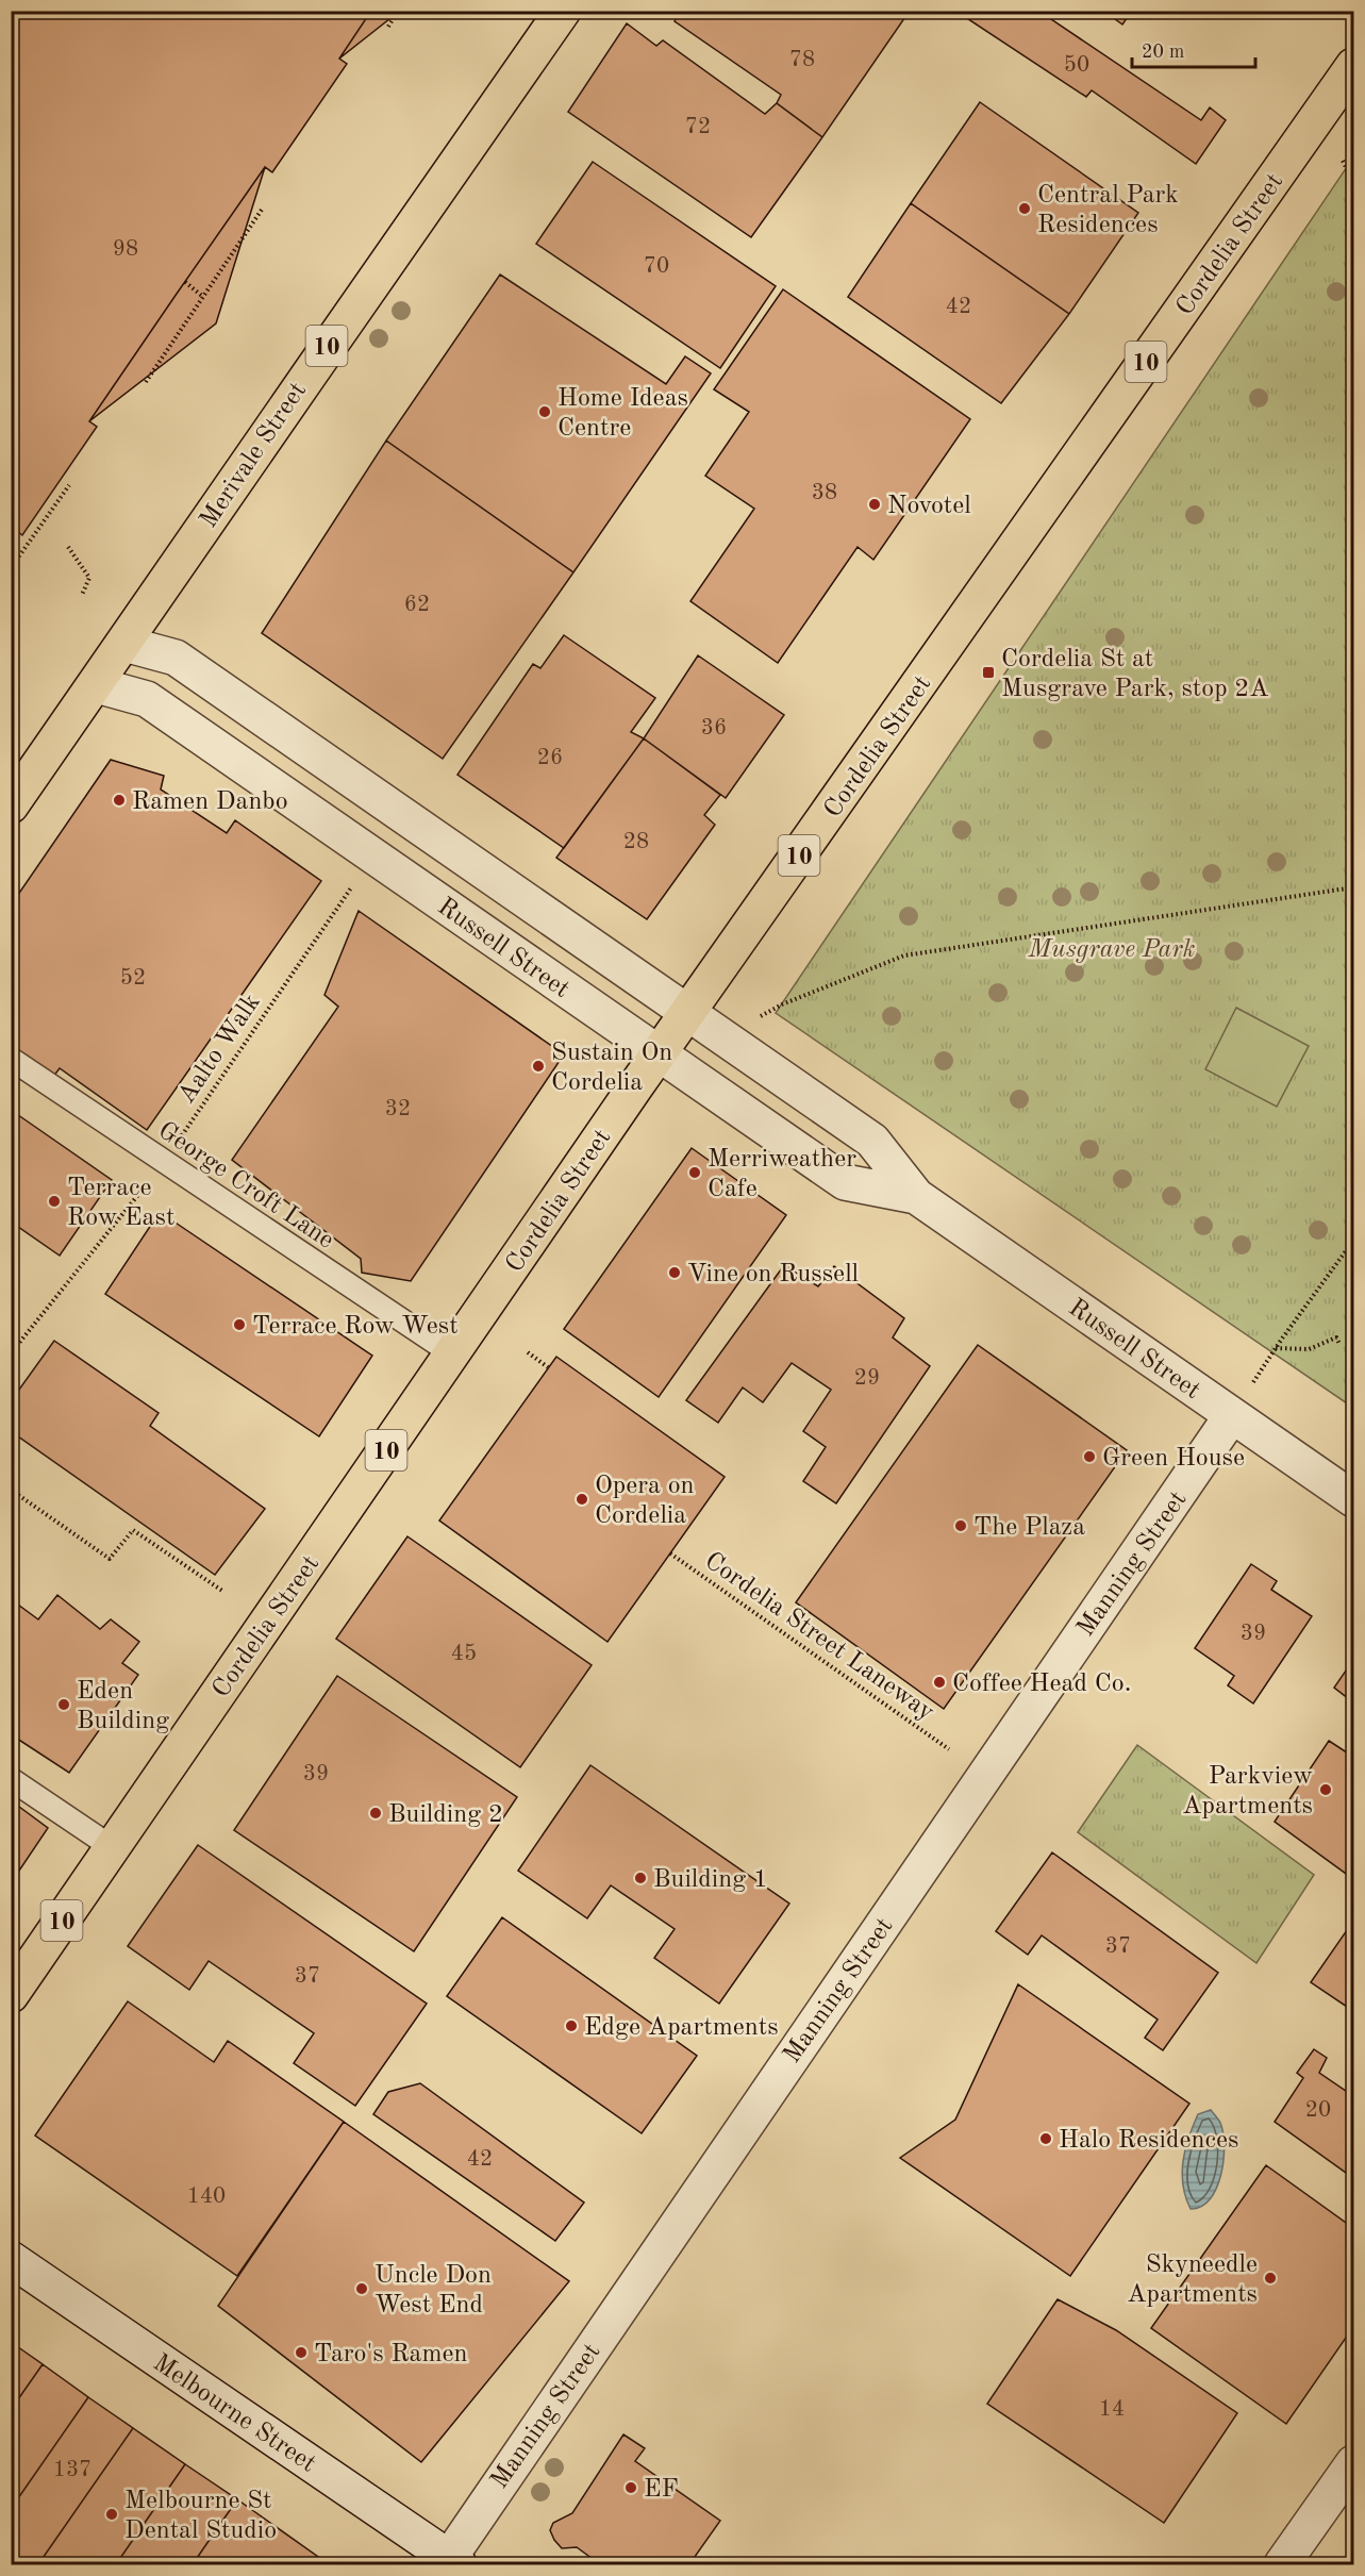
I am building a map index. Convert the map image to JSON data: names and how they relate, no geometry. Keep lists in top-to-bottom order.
{
  "streets": {
    "main road": ["Cordelia Street", "10", "Merivale Street"],
    "street": ["Russell Street", "Manning Street", "Melbourne Street"],
    "lane": ["George Croft Lane"],
    "path": ["Aalto Walk", "Cordelia Street Laneway"]
  },
  "crossings": [
    ["Cordelia Street", "Russell Street"],
    ["Cordelia Street", "George Croft Lane"],
    ["Merivale Street", "Russell Street"],
    ["Russell Street", "Manning Street"],
    ["Aalto Walk", "George Croft Lane"],
    ["Manning Street", "Melbourne Street"]
  ],
  "parks": ["Musgrave Park"],
  "places": {
    "other": [
      "Central Park Residences",
      "Home Ideas Centre",
      "Novotel",
      "Ramen Danbo",
      "Sustain On Cordelia",
      "Merriweather Cafe",
      "Terrace Row East",
      "Vine on Russell",
      "Terrace Row West",
      "Green House",
      "Opera on Cordelia",
      "The Plaza",
      "Coffee Head Co.",
      "Eden Building",
      "Parkview Apartments",
      "Building 2",
      "Building 1",
      "Edge Apartments",
      "Halo Residences",
      "Skyneedle Apartments",
      "Uncle Don West End",
      "Taro's Ramen",
      "EF",
      "Melbourne St Dental Studio"
    ],
    "transit": ["Cordelia St at Musgrave Park, stop 2A"]
  },
  "house_numbers": [
    "78",
    "50",
    "72",
    "98",
    "70",
    "42",
    "38",
    "62",
    "36",
    "26",
    "28",
    "52",
    "32",
    "29",
    "39",
    "45",
    "39",
    "37",
    "37",
    "20",
    "42",
    "140",
    "14",
    "137"
  ],
  "scale_bar": "20 m"
}
